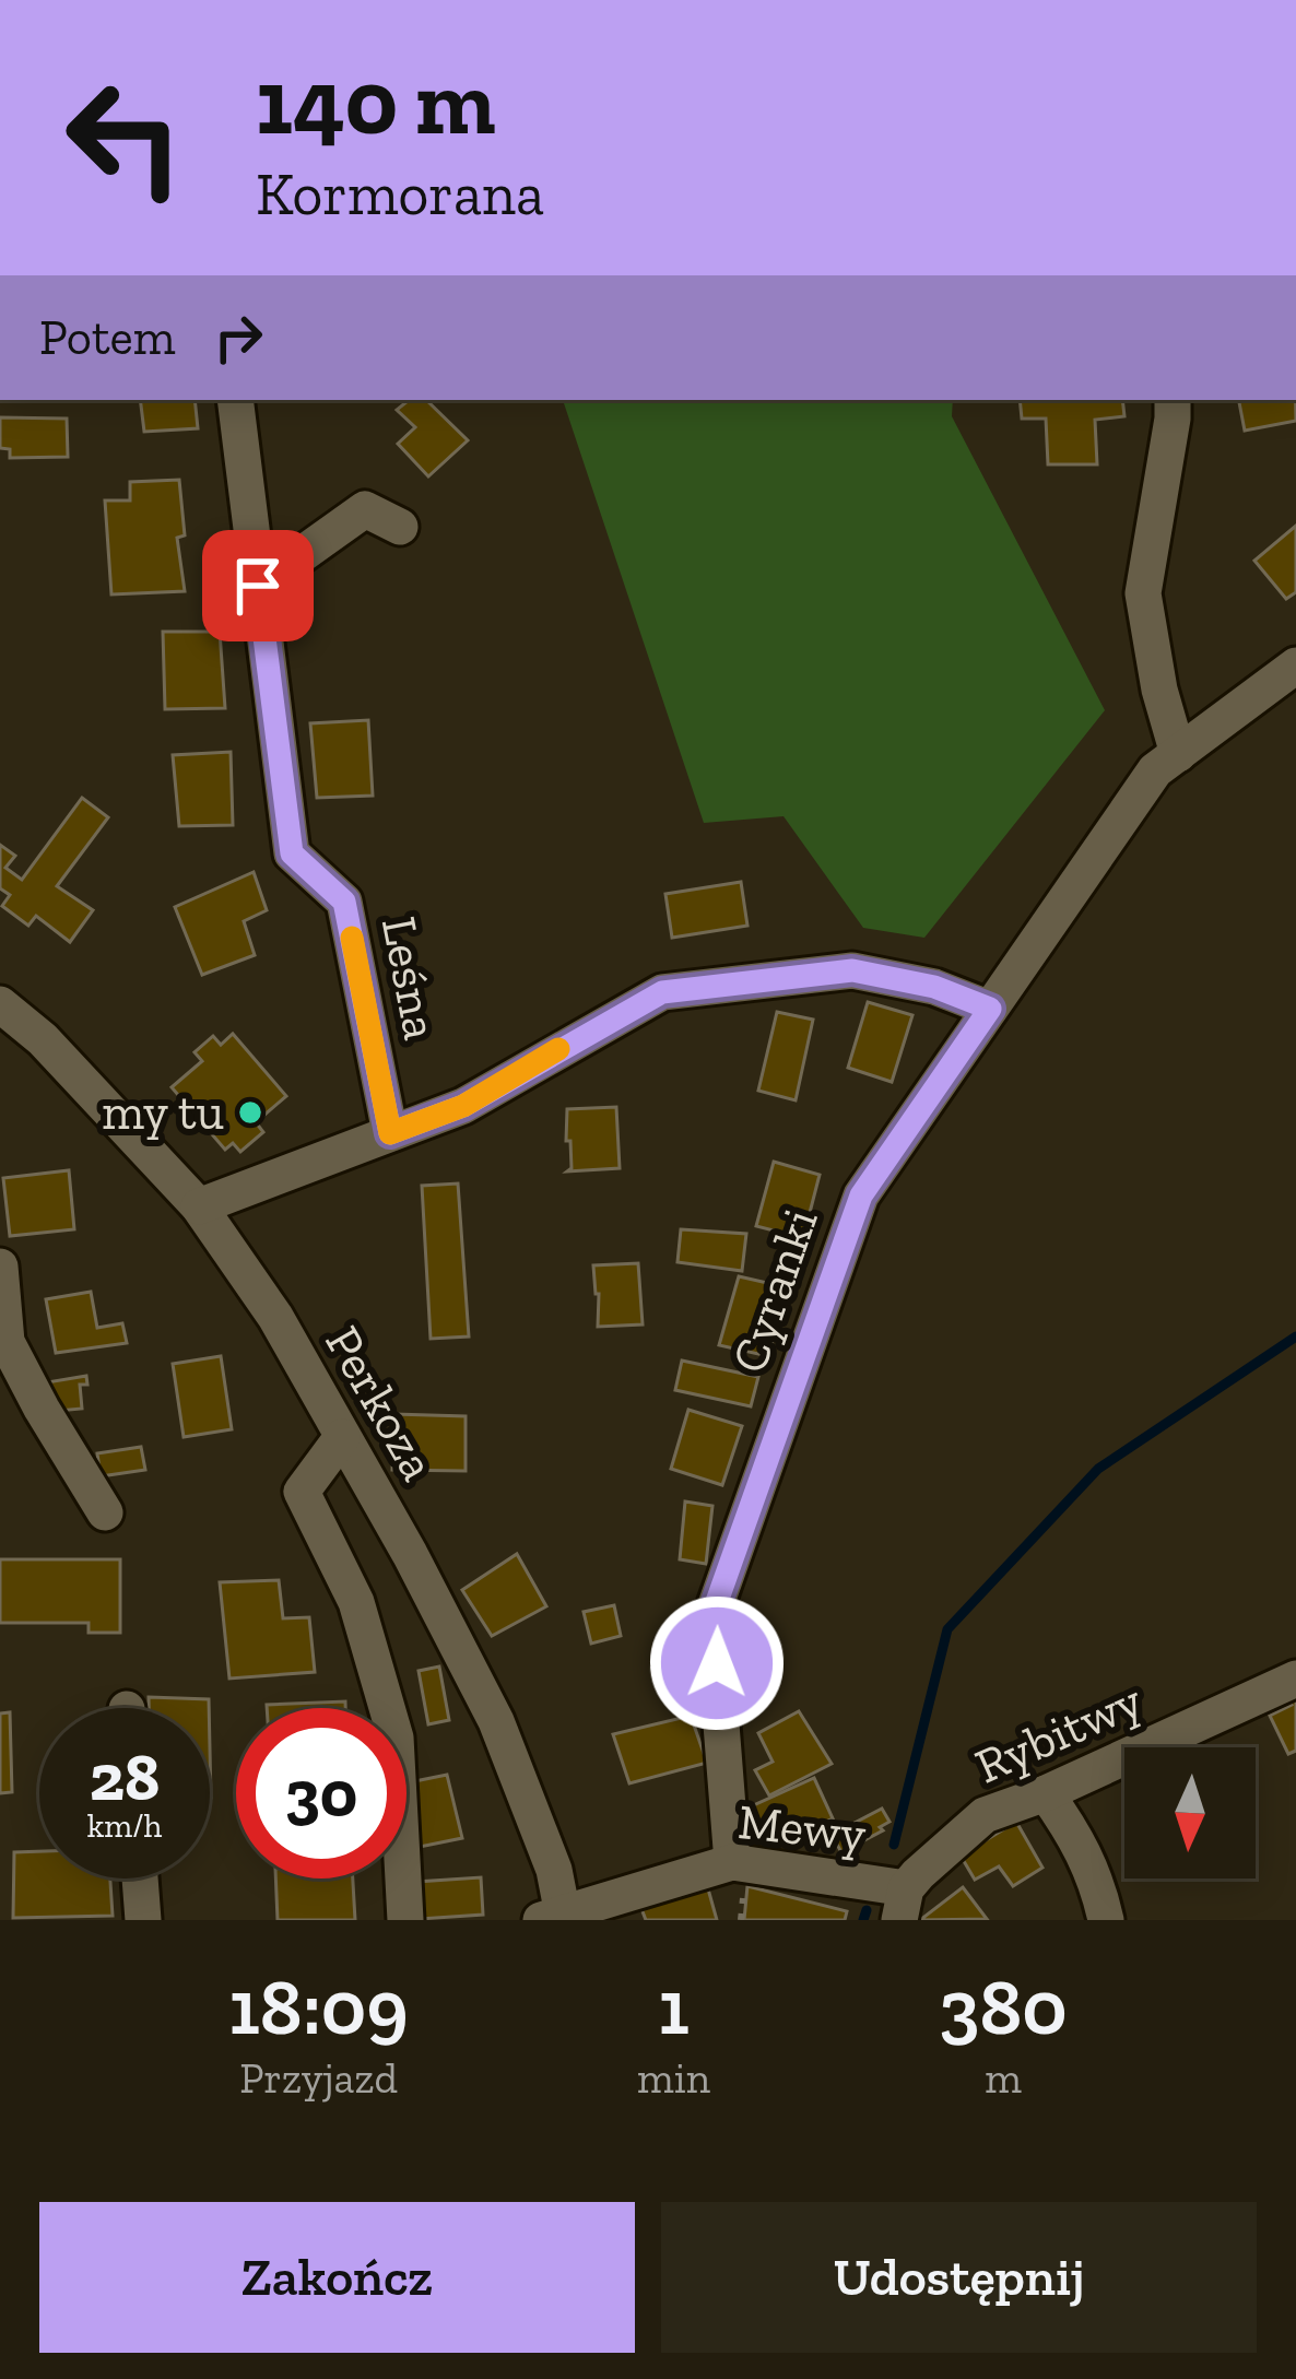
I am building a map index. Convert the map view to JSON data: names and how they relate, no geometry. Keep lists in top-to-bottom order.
{
  "streets": {
    "street": [
      "Leśna",
      "Cyranki",
      "Perkoza",
      "Rybitwy",
      "Mewy"
    ]
  },
  "crossings": [
    ["Cyranki", "Mewy"],
    ["Perkoza", "Mewy"],
    ["Rybitwy", "Mewy"]
  ],
  "places": ["my tu"],
  "north": "bottom",
  "page": {
    "turn": ["140 m", "Kormorana"],
    "then": "Potem",
    "speed": "28 km/h",
    "limit": "30",
    "eta": [
      "18:09",
      "Przyjazd",
      "1",
      "min",
      "380",
      "m"
    ],
    "buttons": ["Zakończ", "Udostępnij"]
  }
}
